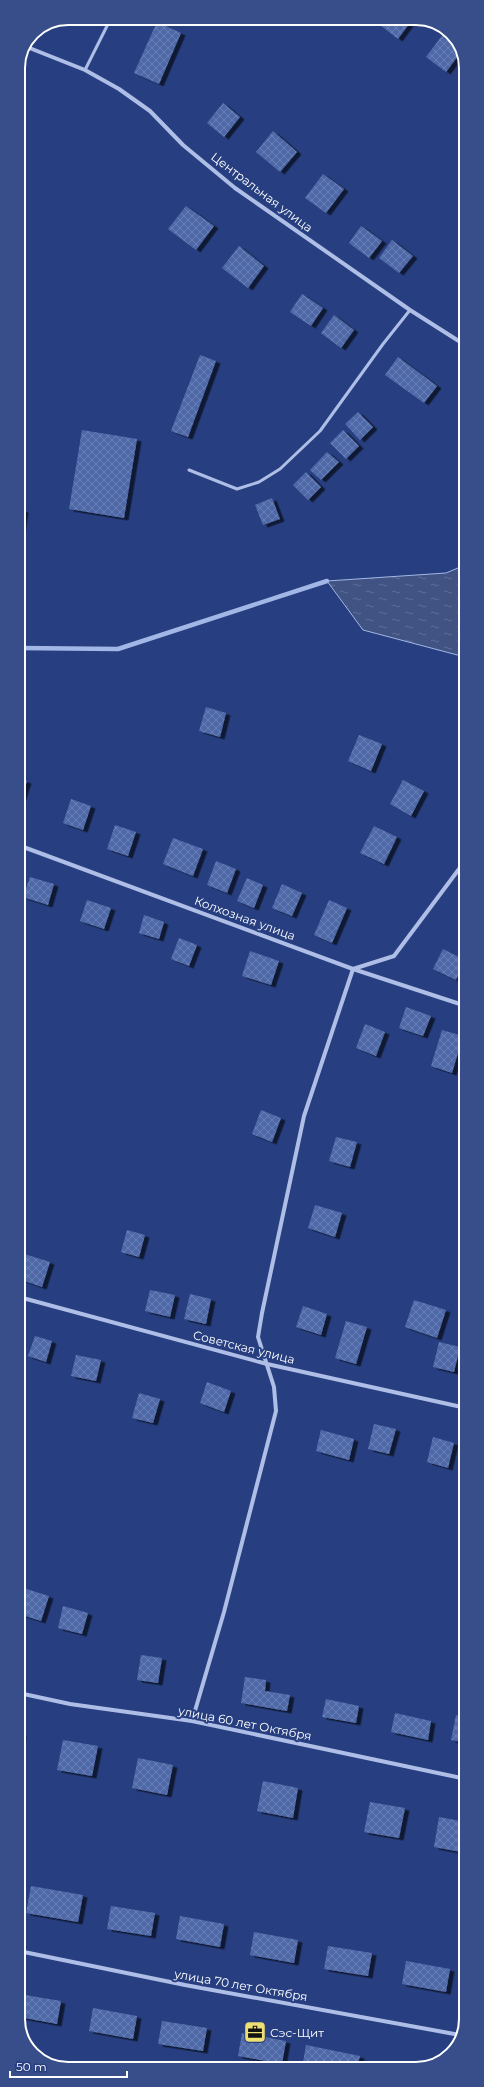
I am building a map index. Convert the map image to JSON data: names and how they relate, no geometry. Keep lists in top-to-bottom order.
{
  "streets": {
    "street": [
      "Центральная улица",
      "Колхозная улица",
      "Советская улица",
      "улица 60 лет Октября",
      "улица 70 лет Октября"
    ]
  },
  "places": {
    "office": ["Сэс-Щит"]
  },
  "scale_bar": "50 m"
}
